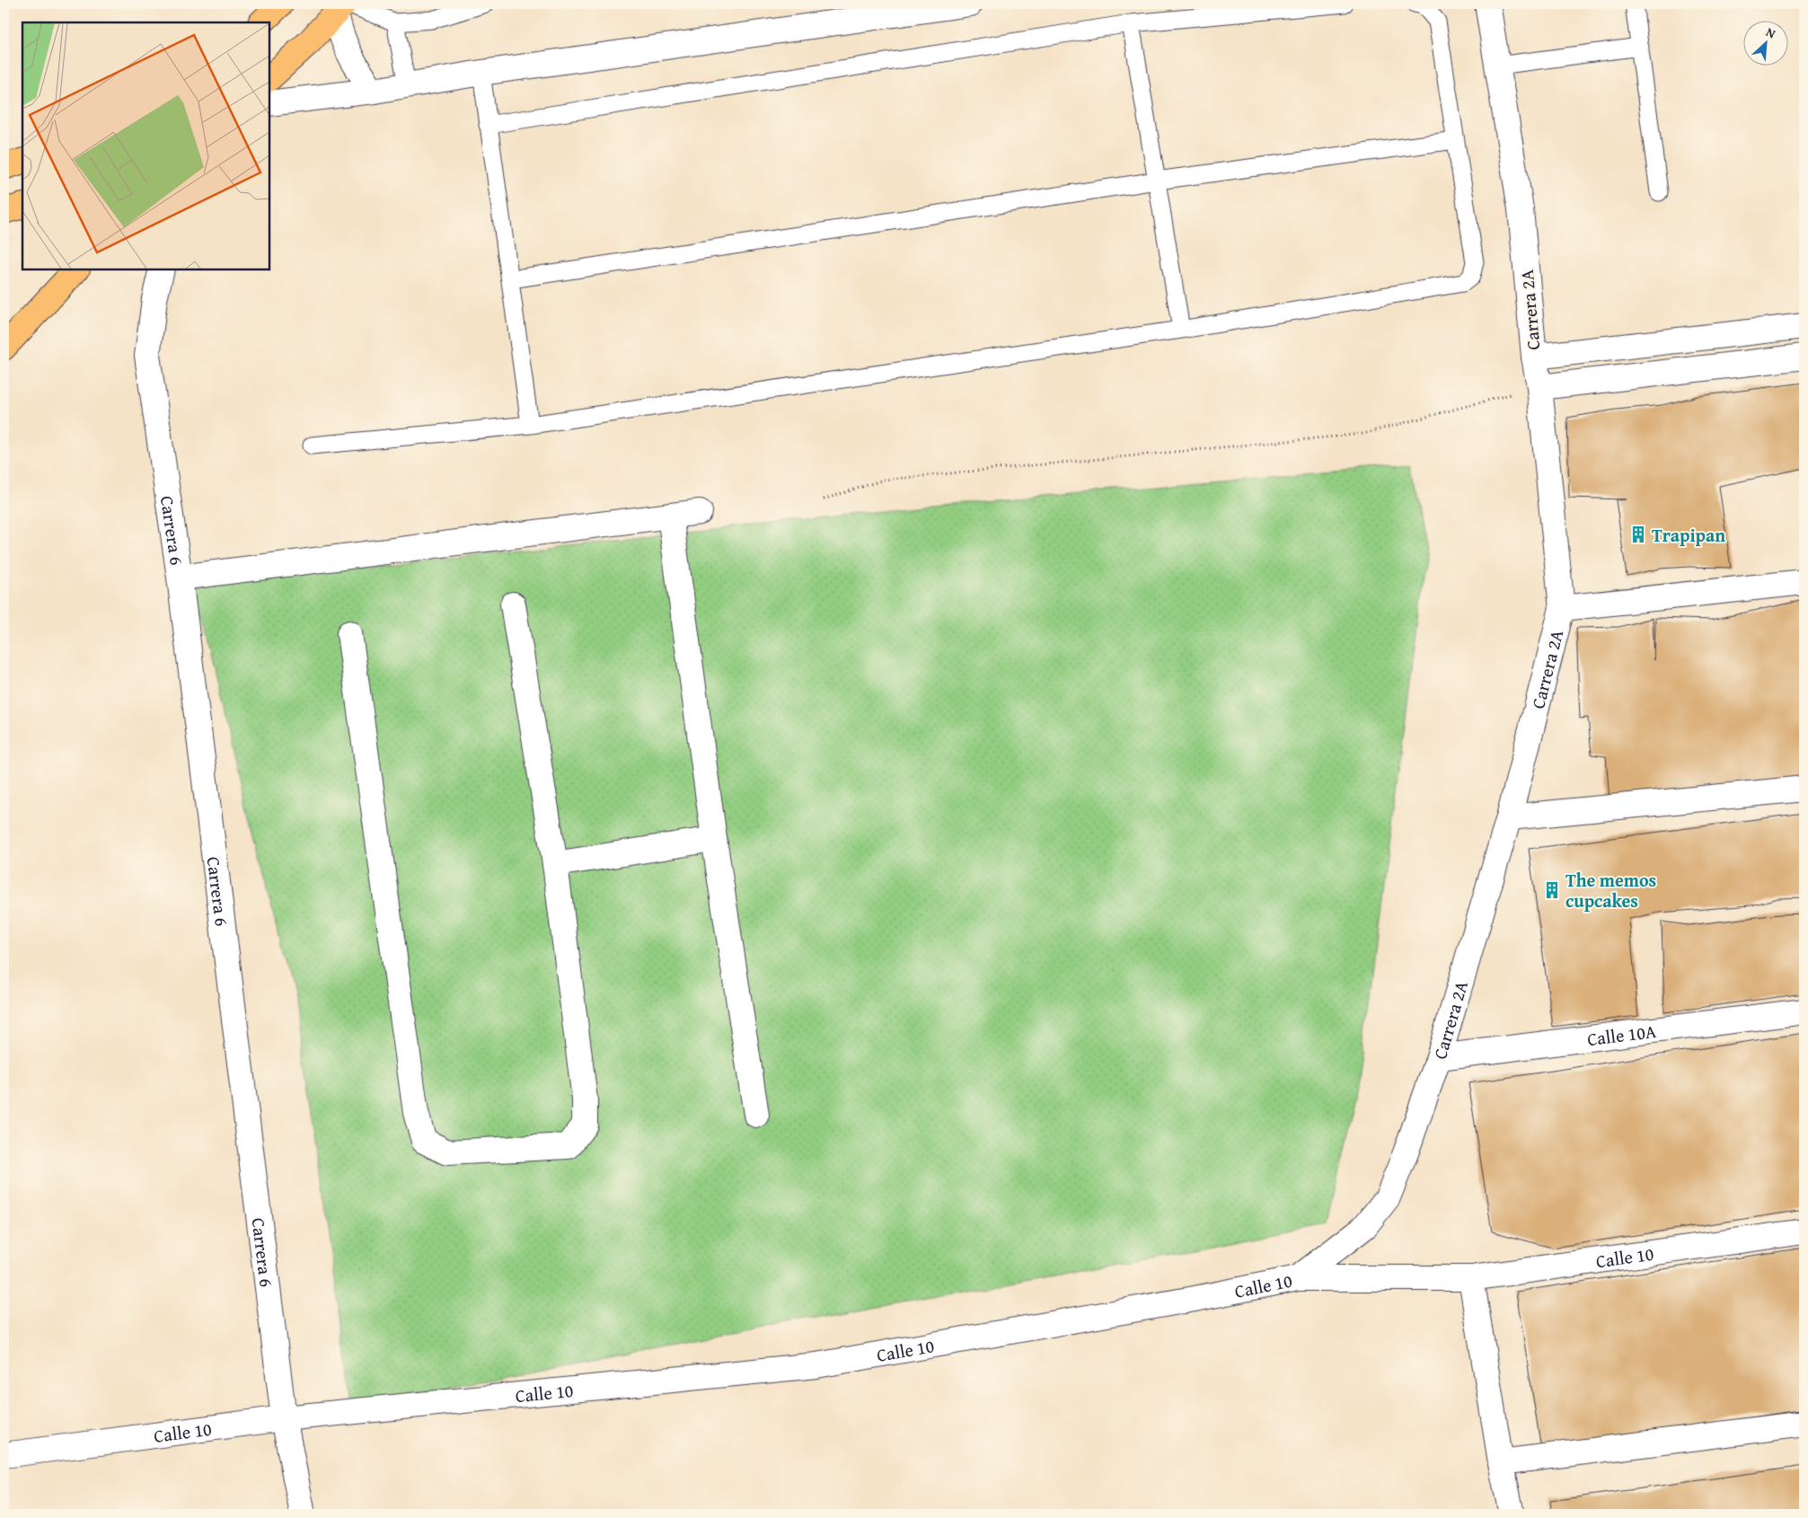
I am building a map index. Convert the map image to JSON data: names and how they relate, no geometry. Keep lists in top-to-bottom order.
{
  "streets": {
    "street": [
      "Carrera 2A",
      "Carrera 6",
      "Calle 10A",
      "Calle 10"
    ]
  },
  "crossings": [
    ["Carrera 2A", "Calle 10A"],
    ["Carrera 2A", "Calle 10"],
    ["Carrera 6", "Calle 10"]
  ],
  "places": {
    "building": ["Trapipan", "The memos cupcakes"]
  },
  "north": "top right"
}
